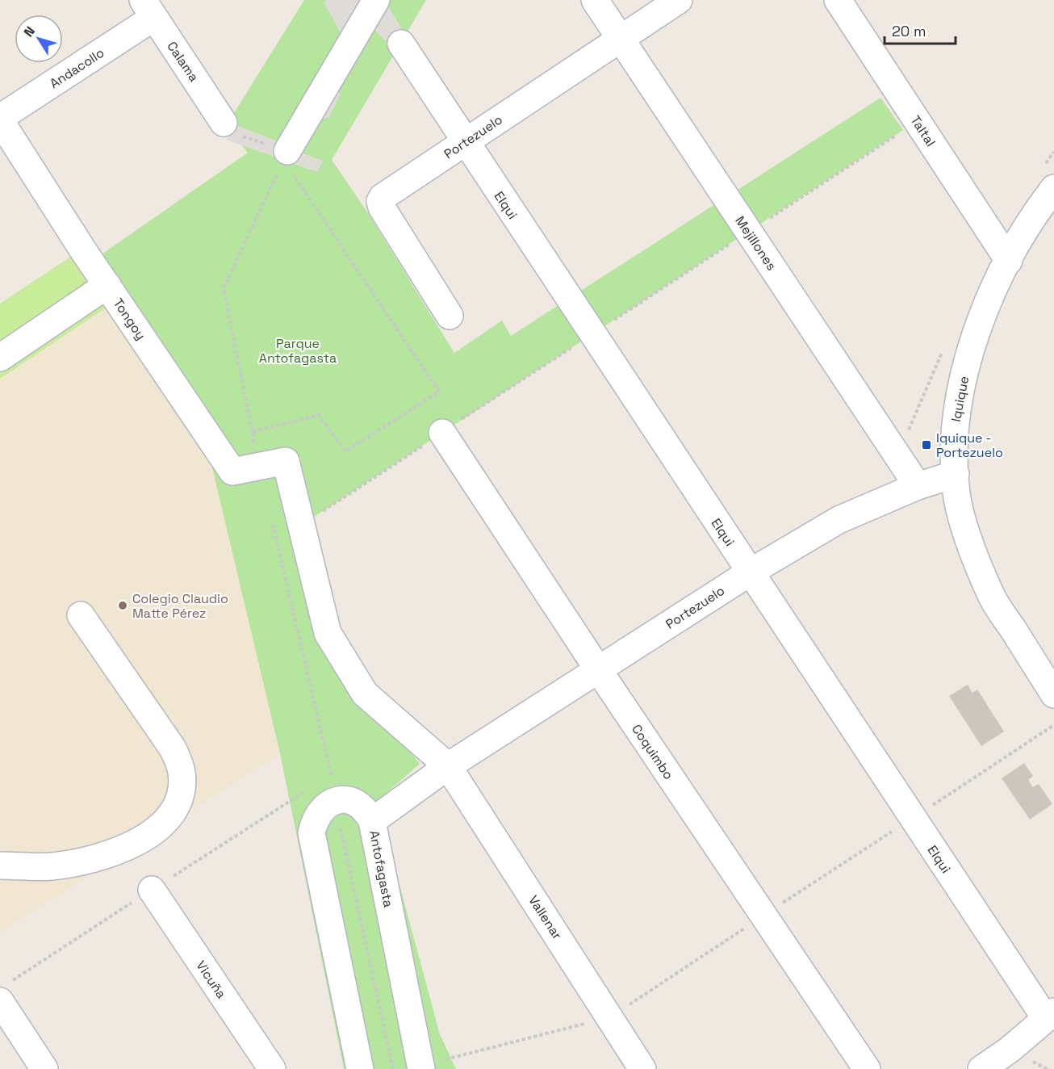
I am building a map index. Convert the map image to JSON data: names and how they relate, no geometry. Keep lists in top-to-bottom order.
{
  "streets": {
    "street": [
      "Calama",
      "Andacollo",
      "Taltal",
      "Portezuelo",
      "Elqui",
      "Mejillones",
      "Tongoy",
      "Iquique",
      "Coquimbo",
      "Antofagasta",
      "Vallenar",
      "Vicuña"
    ]
  },
  "crossings": [
    ["Calama", "Andacollo"],
    ["Andacollo", "Tongoy"],
    ["Taltal", "Iquique"],
    ["Portezuelo", "Elqui"],
    ["Portezuelo", "Mejillones"],
    ["Portezuelo", "Tongoy"],
    ["Portezuelo", "Iquique"],
    ["Portezuelo", "Coquimbo"],
    ["Portezuelo", "Antofagasta"],
    ["Portezuelo", "Vallenar"],
    ["Tongoy", "Vallenar"]
  ],
  "parks": ["Parque Antofagasta"],
  "places": {
    "transit": ["Iquique - Portezuelo"],
    "other": ["Colegio Claudio Matte Pérez"]
  },
  "scale_bar": "20 m",
  "north": "top left"
}
